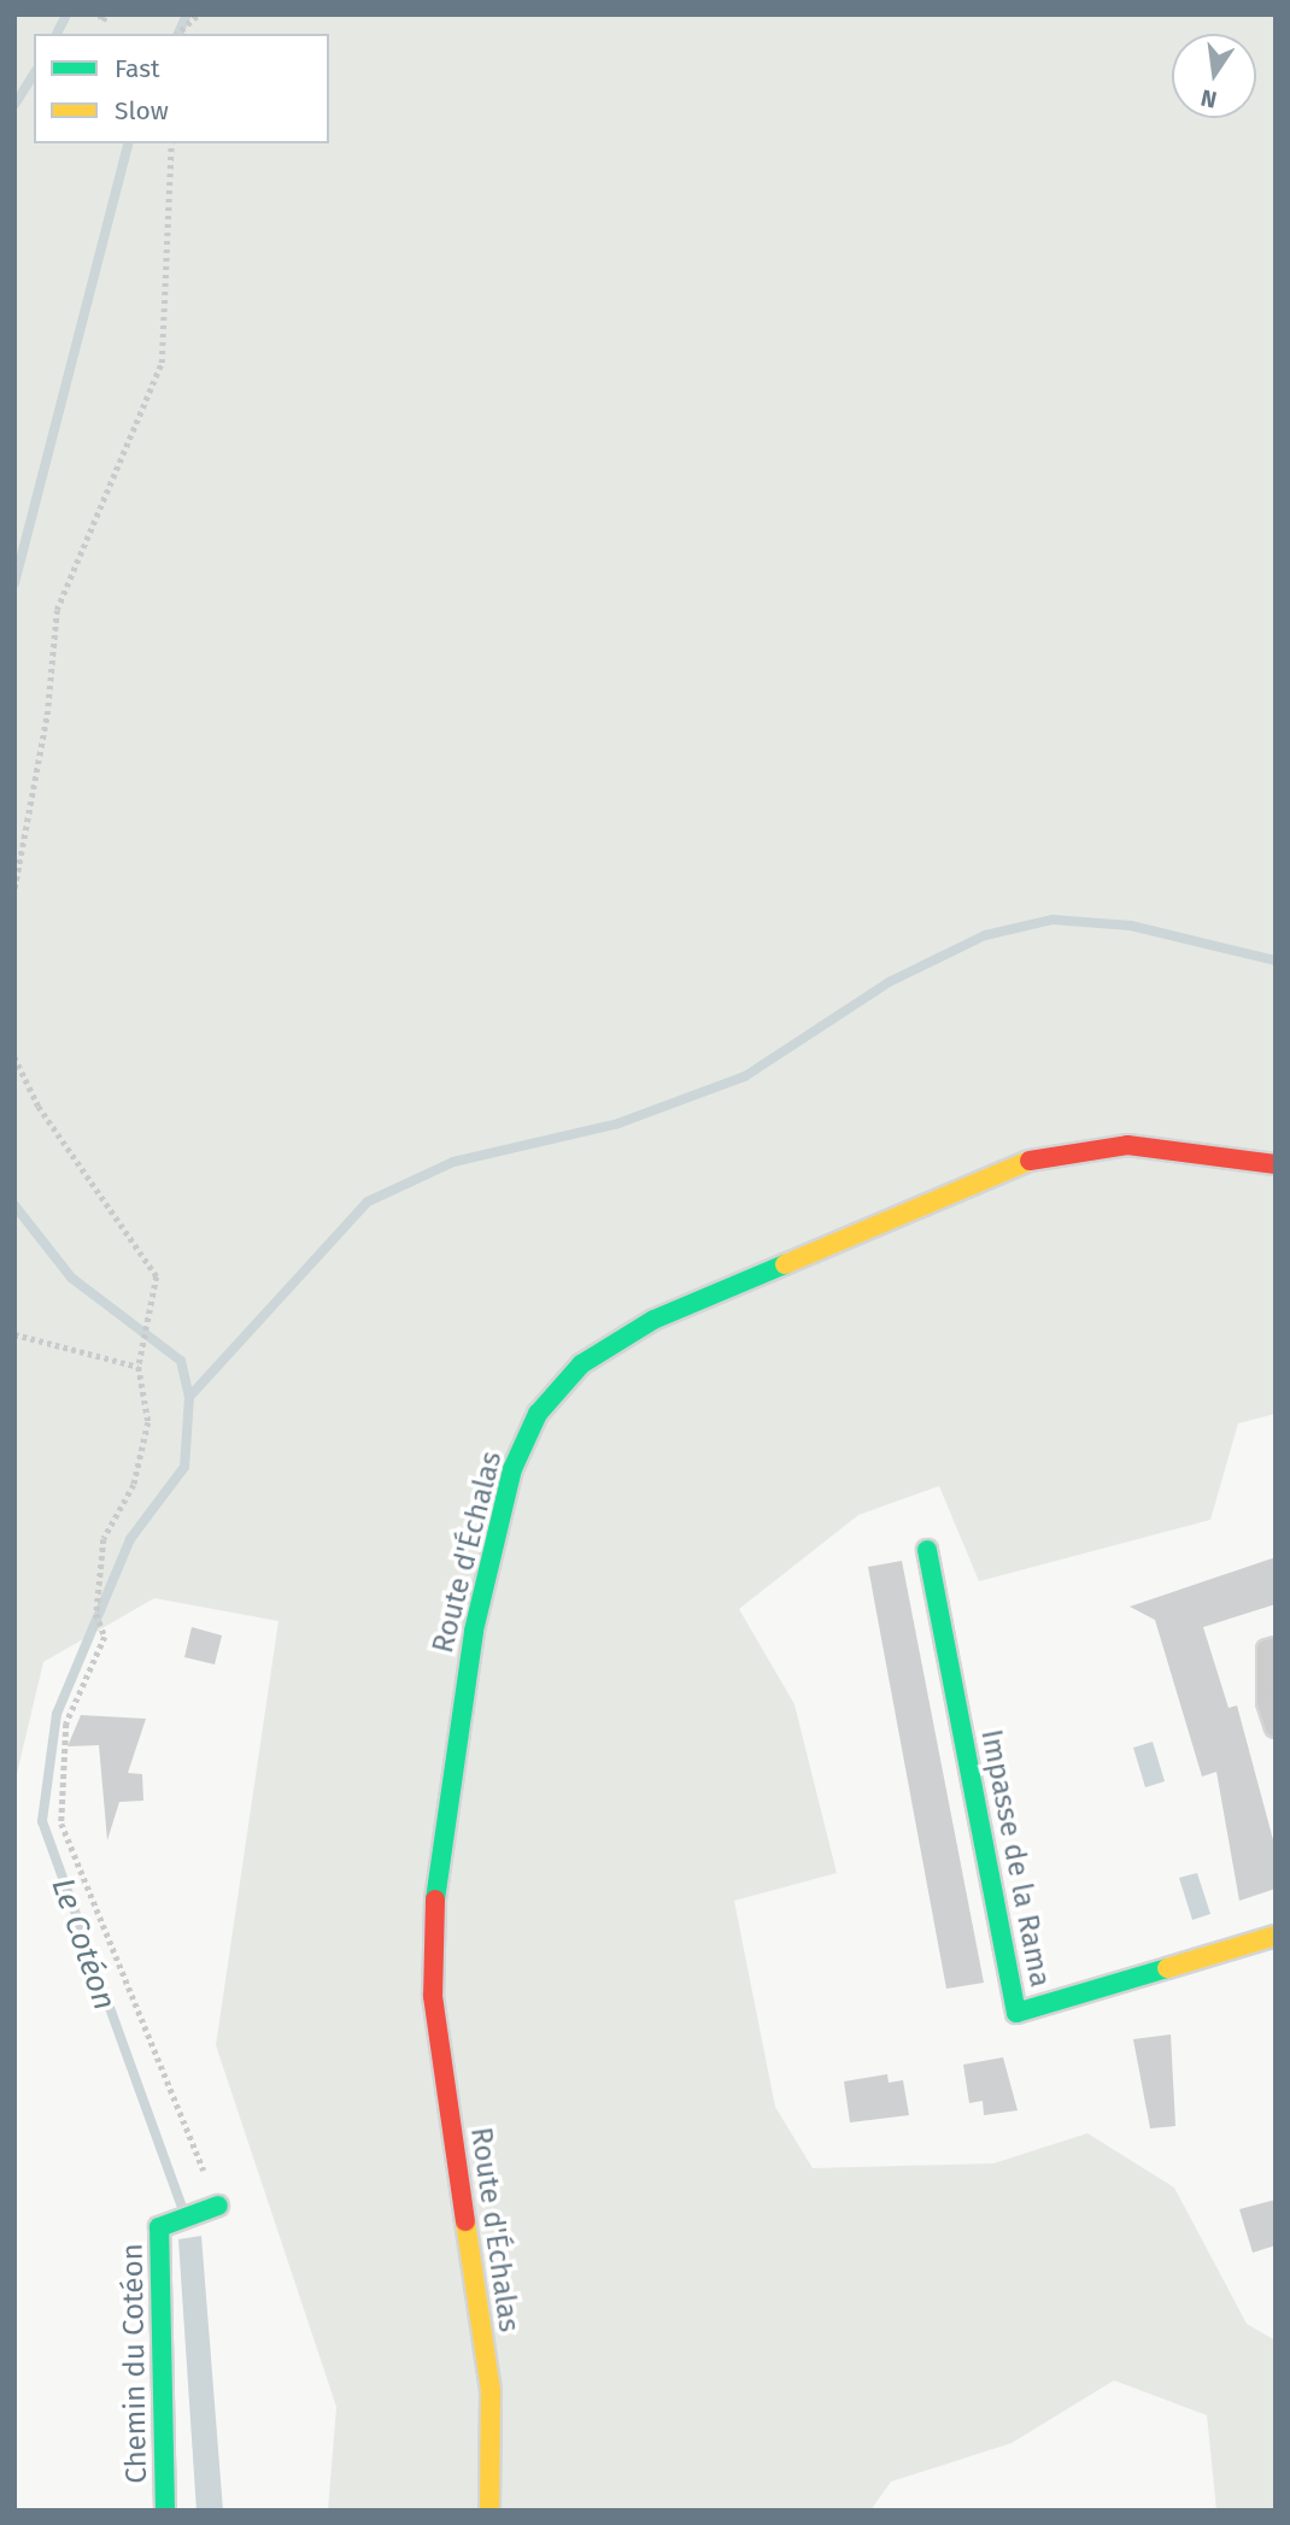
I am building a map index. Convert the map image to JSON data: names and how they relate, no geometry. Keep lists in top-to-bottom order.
{
  "streets": {
    "street": ["Route d'Échalas", "Impasse de la Rama", "Chemin du Cotéon"]
  },
  "water": ["Le Cotéon"],
  "legend": ["Fast", "Slow"],
  "north": "bottom"
}
